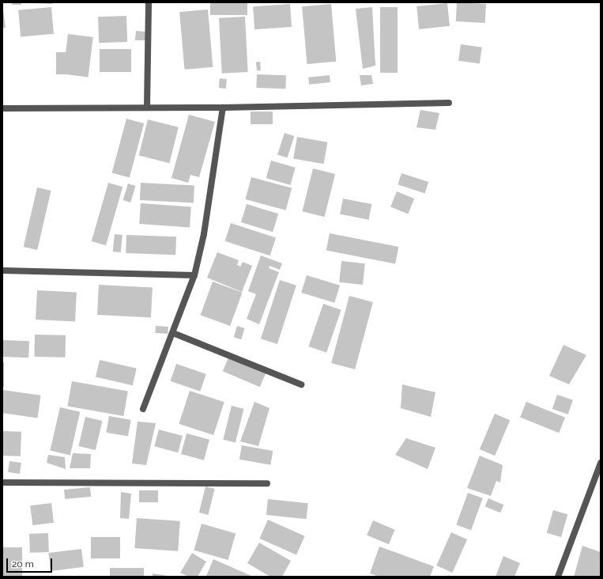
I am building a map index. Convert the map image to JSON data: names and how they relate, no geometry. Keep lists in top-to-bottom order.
{
  "scale_bar": "20 m"
}
